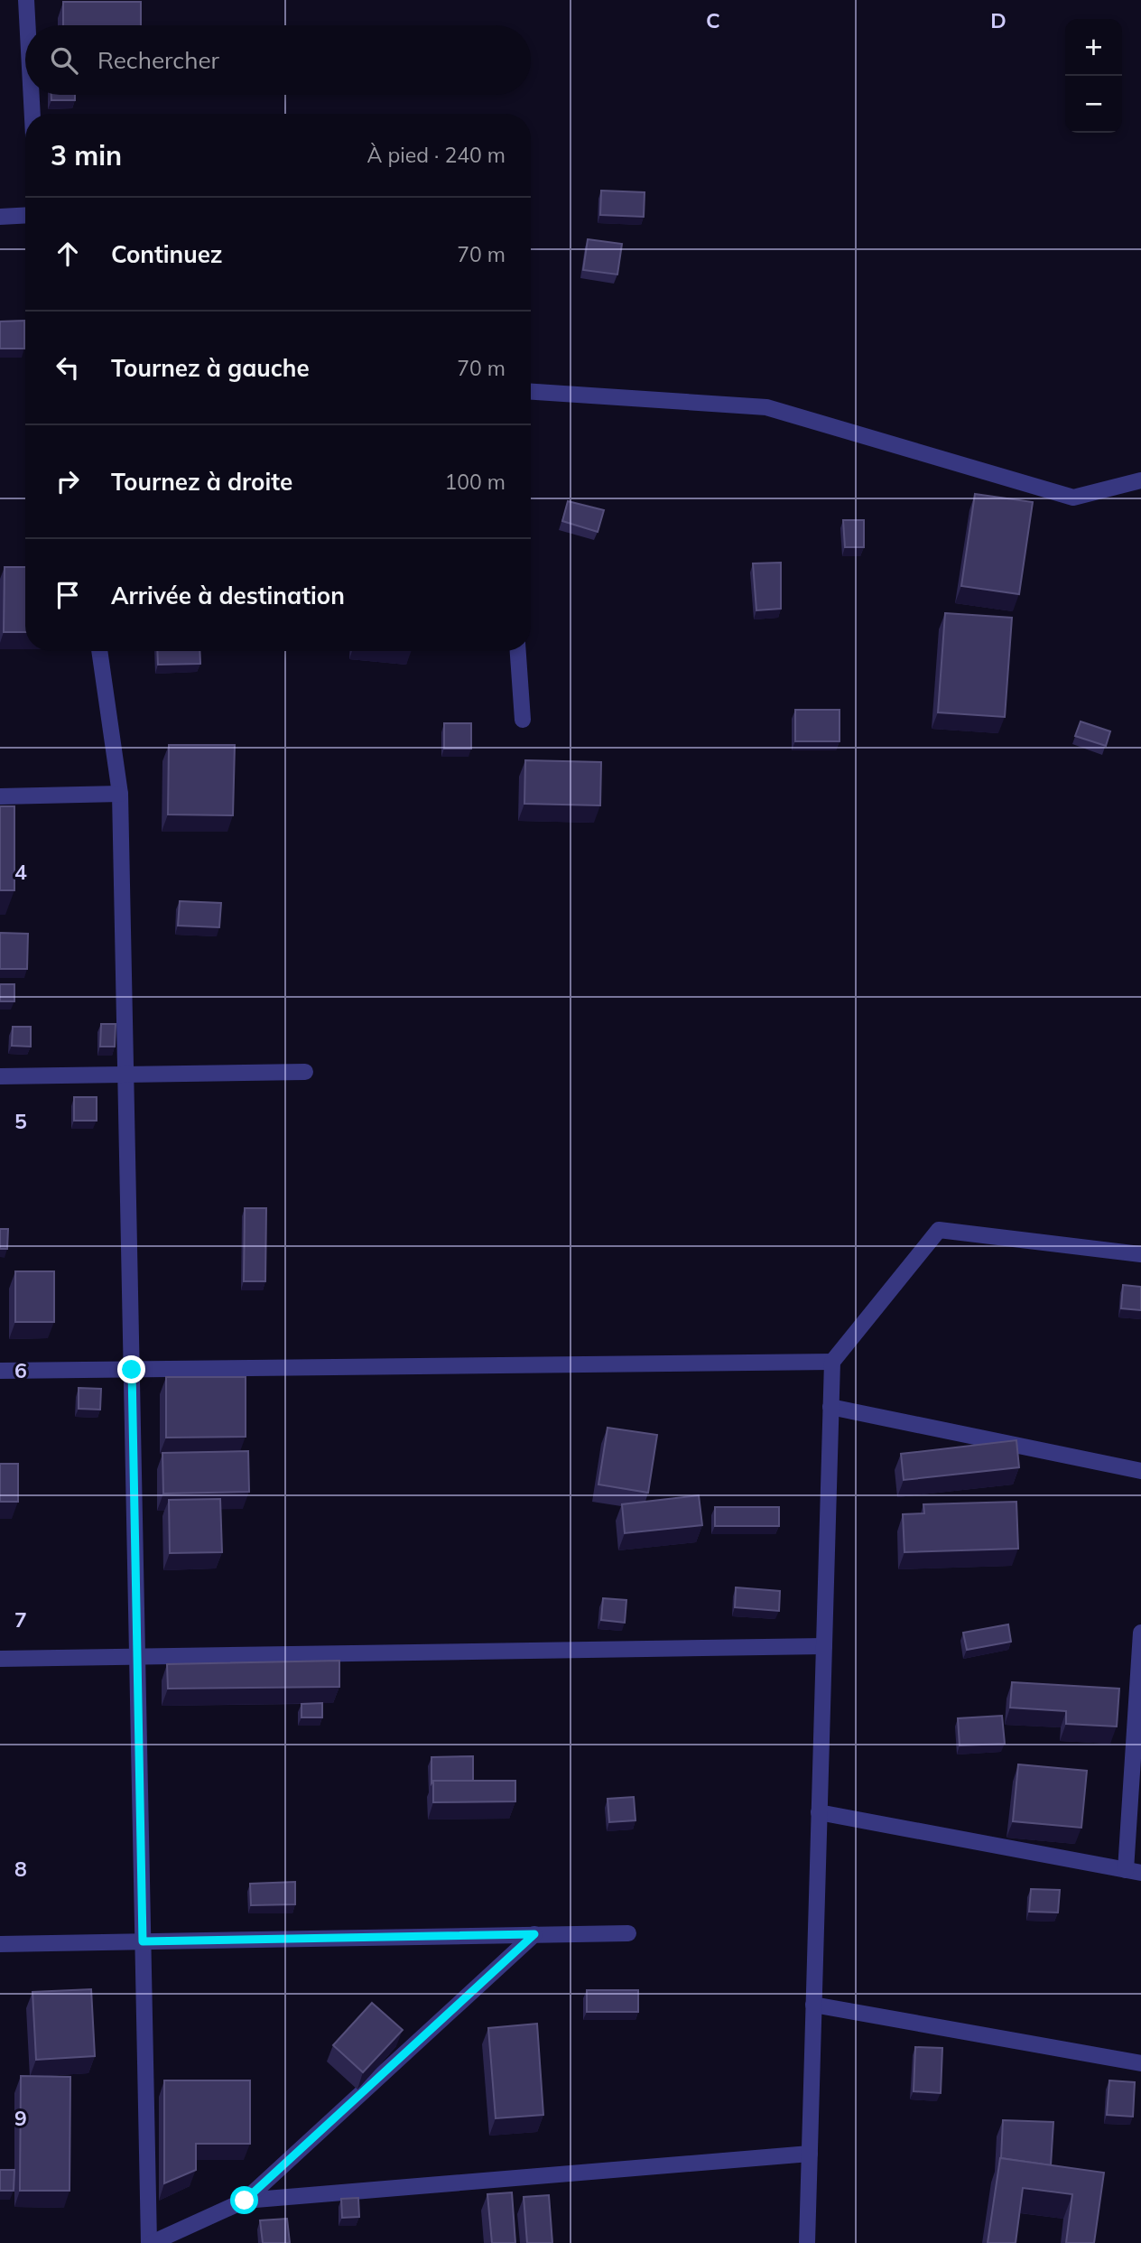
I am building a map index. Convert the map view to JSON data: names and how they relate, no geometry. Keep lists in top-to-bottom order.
{
  "page": {
    "map_buttons": ["+", "−"],
    "search": "Rechercher",
    "heading": ["3 min", "À pied · 240 m"],
    "list": [
      ["Continuez", "70 m"],
      ["Tournez à gauche", "70 m"],
      ["Tournez à droite", "100 m"],
      "Arrivée à destination"
    ]
  },
  "grid": {
    "columns": ["C", "D"],
    "rows": [
      "4",
      "5",
      "6",
      "7",
      "8",
      "9"
    ]
  }
}
